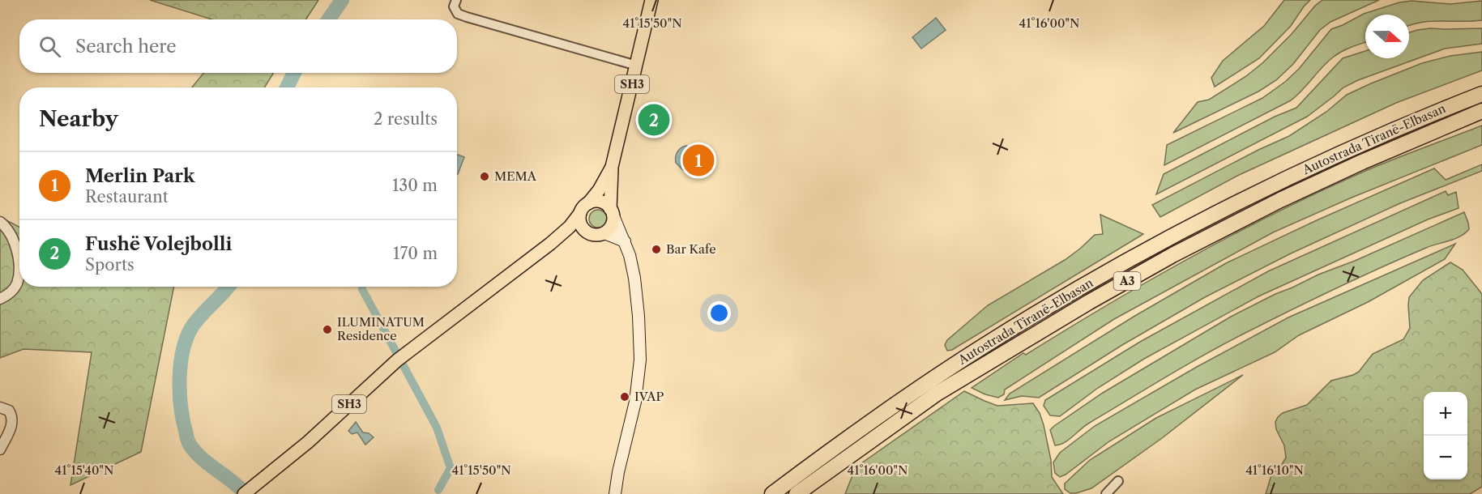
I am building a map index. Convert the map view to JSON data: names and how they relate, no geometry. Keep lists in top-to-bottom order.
{
  "streets": {
    "highway": ["Autostrada Tiranë-Elbasan", "A3"],
    "main road": ["SH3"]
  },
  "places": [
    "MEMA",
    "Bar Kafe",
    "ILUMINATUM Residence",
    "IVAP"
  ],
  "north": "right",
  "page": {
    "search": "Search here",
    "heading": ["Nearby", "2 results"],
    "pins": ["2", "1"],
    "list": [
      {
        "mark": "1",
        "name": "Merlin Park",
        "note": "Restaurant",
        "value": "130 m"
      },
      {
        "mark": "2",
        "name": "Fushë Volejbolli",
        "note": "Sports",
        "value": "170 m"
      }
    ],
    "map_buttons": ["+", "−"]
  },
  "coordinates": [
    "41°15'50\"N",
    "41°16'00\"N",
    "41°15'40\"N",
    "41°16'10\"N"
  ]
}
